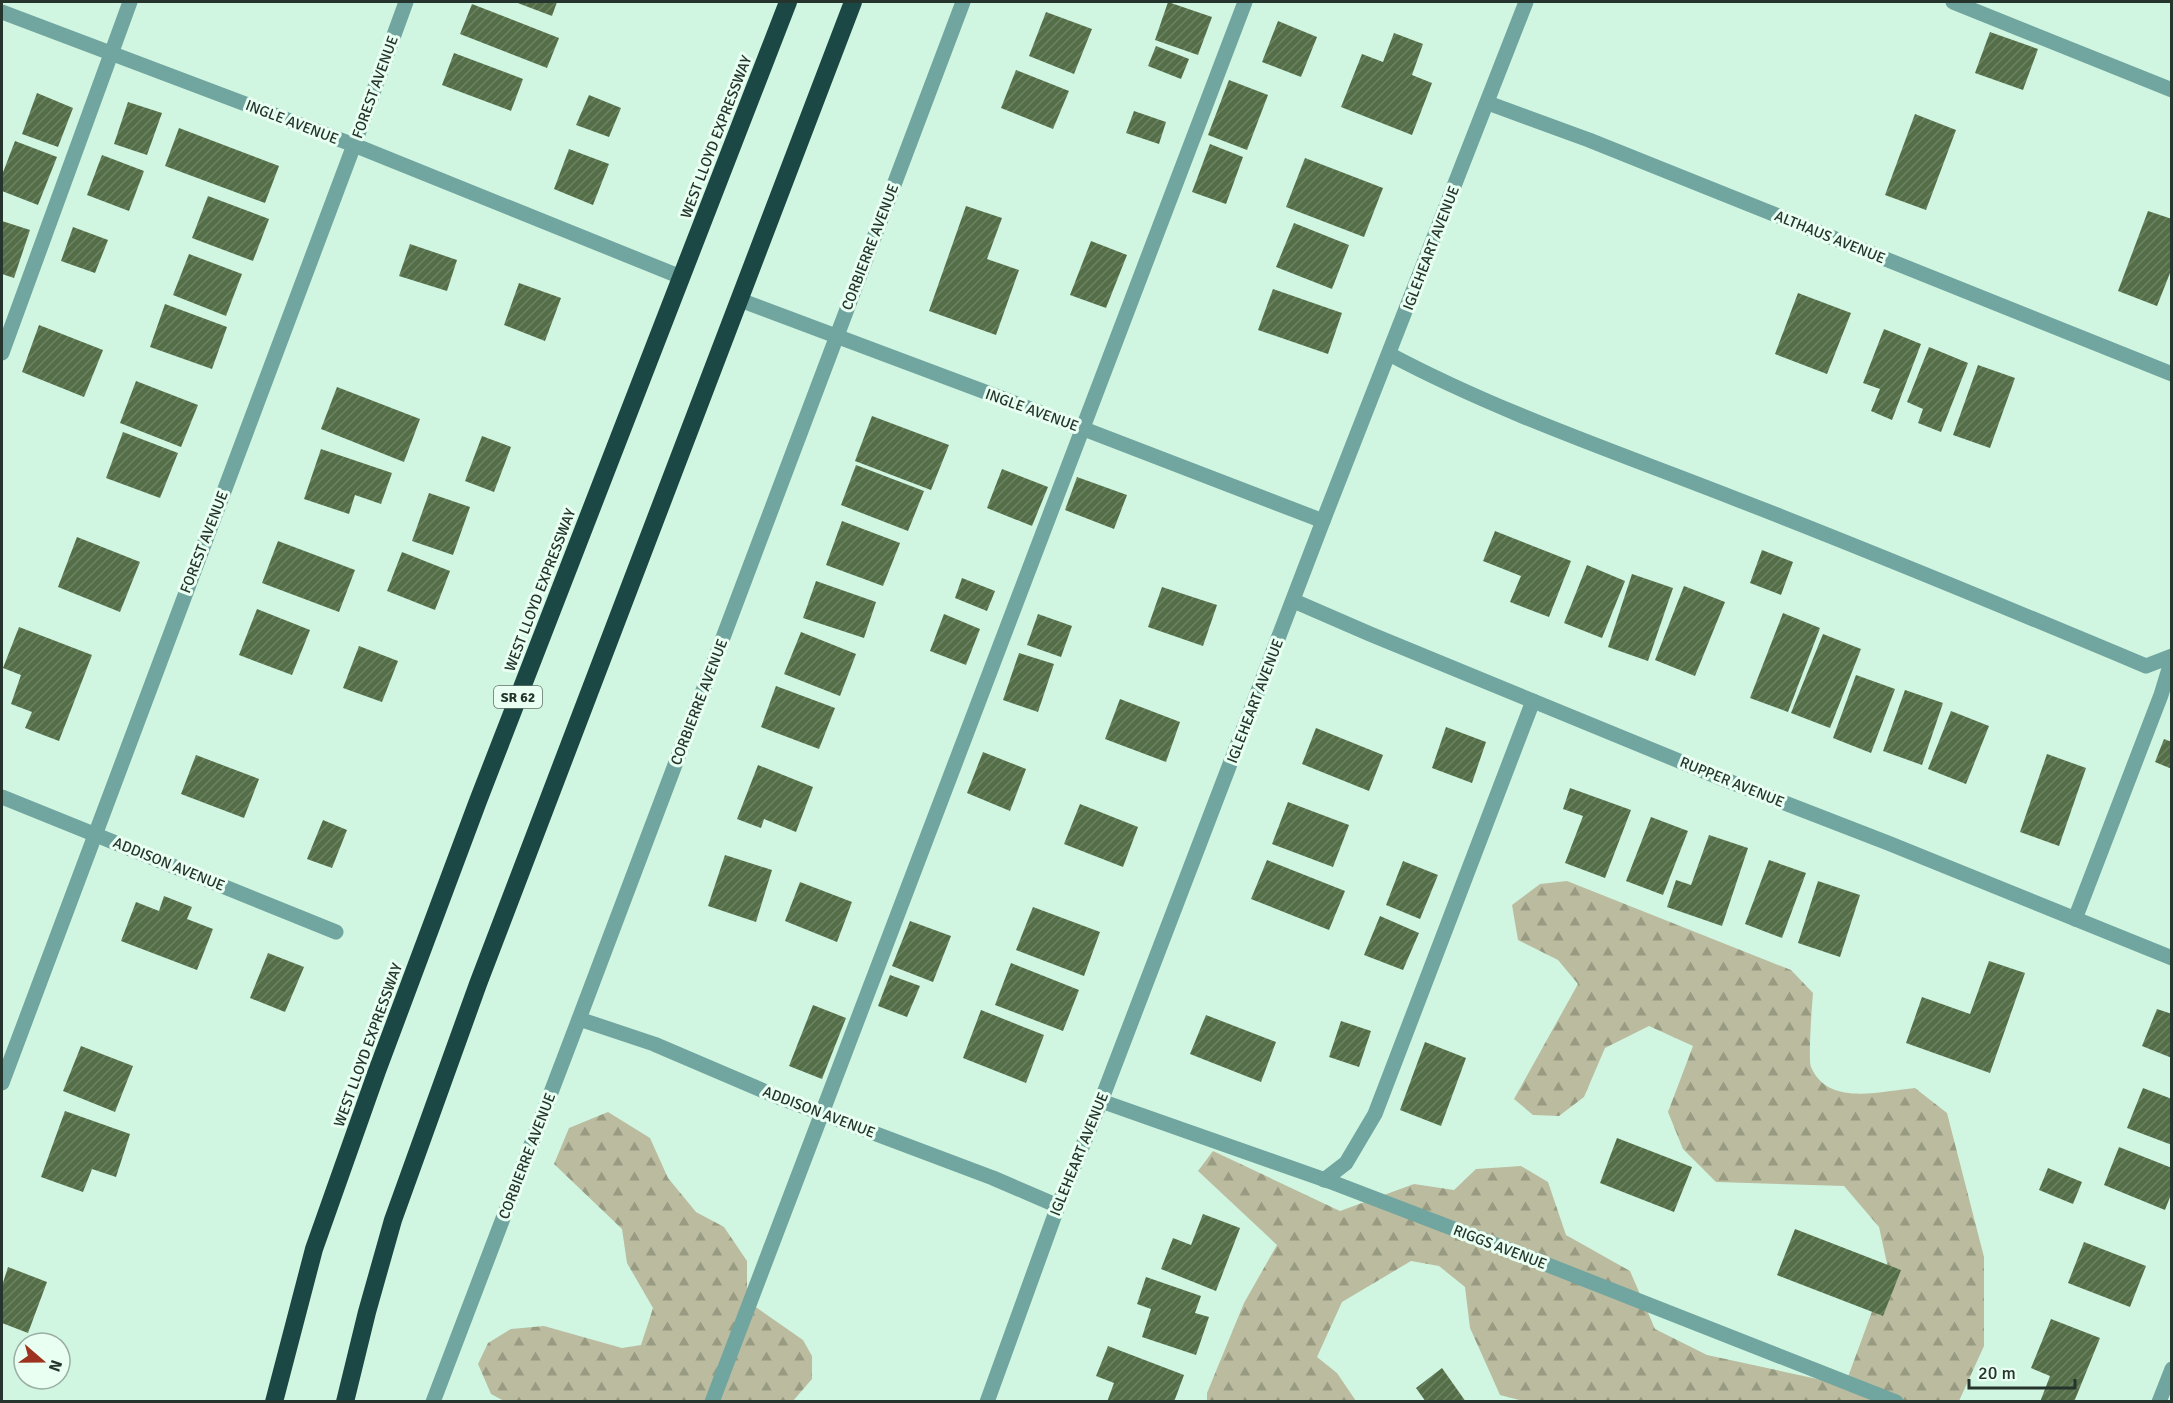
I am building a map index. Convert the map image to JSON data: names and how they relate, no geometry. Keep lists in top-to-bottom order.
{
  "streets": {
    "highway": ["WEST LLOYD EXPRESSWAY", "SR 62"],
    "street": [
      "FOREST AVENUE",
      "INGLE AVENUE",
      "ALTHAUS AVENUE",
      "CORBIERRE AVENUE",
      "IGLEHEART AVENUE",
      "RUPPER AVENUE",
      "ADDISON AVENUE",
      "RIGGS AVENUE"
    ]
  },
  "crossings": [
    ["FOREST AVENUE", "INGLE AVENUE"],
    ["FOREST AVENUE", "ADDISON AVENUE"],
    ["INGLE AVENUE", "WEST LLOYD EXPRESSWAY"],
    ["INGLE AVENUE", "CORBIERRE AVENUE"],
    ["INGLE AVENUE", "IGLEHEART AVENUE"],
    ["ALTHAUS AVENUE", "IGLEHEART AVENUE"],
    ["CORBIERRE AVENUE", "ADDISON AVENUE"],
    ["IGLEHEART AVENUE", "RUPPER AVENUE"],
    ["IGLEHEART AVENUE", "ADDISON AVENUE"],
    ["IGLEHEART AVENUE", "RIGGS AVENUE"]
  ],
  "scale_bar": "20 m",
  "north": "right"
}
